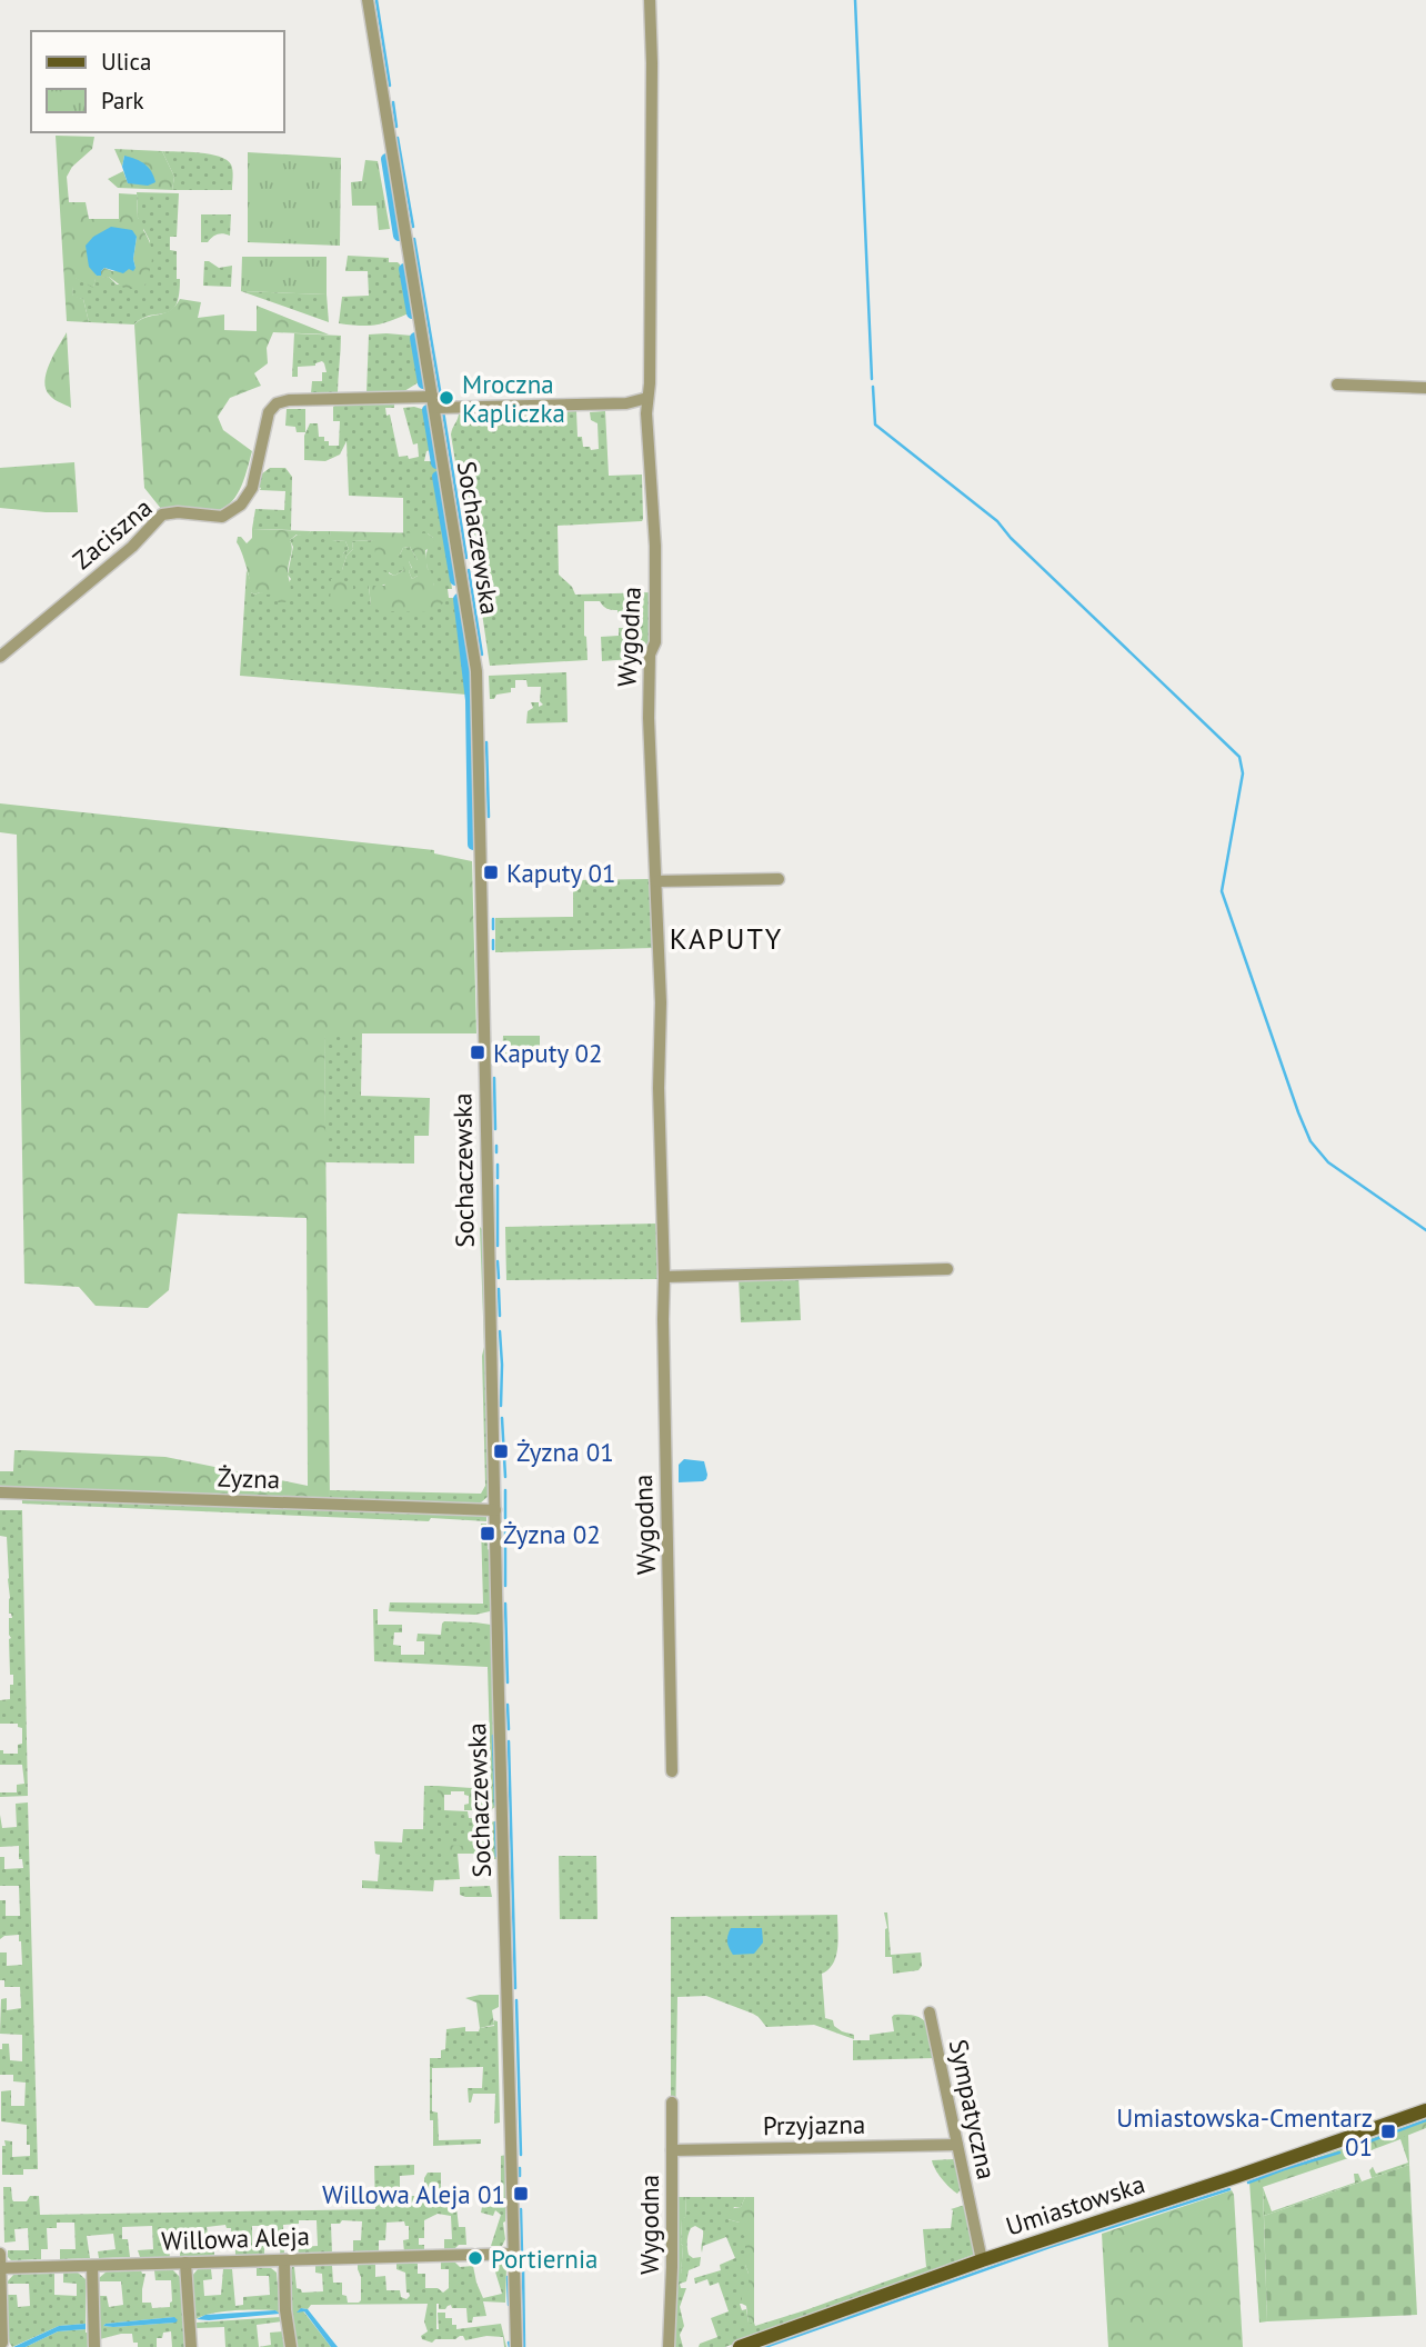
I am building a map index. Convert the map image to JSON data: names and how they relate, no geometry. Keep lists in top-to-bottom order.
{
  "streets": {
    "main road": ["Umiastowska"],
    "street": [
      "Zaciszna",
      "Sochaczewska",
      "Wygodna",
      "Żyzna",
      "Sympatyczna",
      "Przyjazna",
      "Willowa Aleja"
    ]
  },
  "crossings": [
    ["Zaciszna", "Sochaczewska"],
    ["Sochaczewska", "Żyzna"],
    ["Sochaczewska", "Willowa Aleja"],
    ["Wygodna", "Przyjazna"],
    ["Sympatyczna", "Przyjazna"],
    ["Sympatyczna", "Umiastowska"]
  ],
  "districts": ["KAPUTY"],
  "places": {
    "other": ["Mroczna Kapliczka", "Portiernia"],
    "transit": [
      "Kaputy 01",
      "Kaputy 02",
      "Żyzna 01",
      "Żyzna 02",
      "Umiastowska-Cmentarz 01",
      "Willowa Aleja 01"
    ]
  },
  "legend": ["Ulica", "Park"]
}
